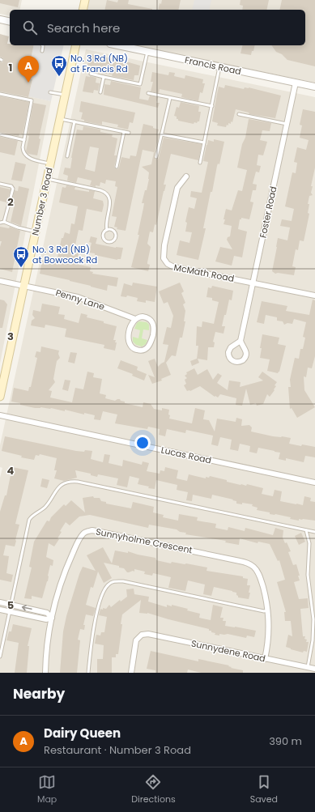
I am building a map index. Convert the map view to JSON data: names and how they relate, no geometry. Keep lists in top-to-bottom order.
{
  "streets": {
    "main road": ["Number 3 Road"],
    "street": [
      "Francis Road",
      "Foster Road",
      "McMath Road",
      "Penny Lane",
      "Lucas Road",
      "Sunnyholme Crescent",
      "Sunnydene Road"
    ]
  },
  "crossings": [
    ["Francis Road", "Foster Road"],
    ["Number 3 Road", "Penny Lane"],
    ["Foster Road", "McMath Road"],
    ["Sunnyholme Crescent", "Sunnydene Road"]
  ],
  "places": {
    "bus stop": ["No. 3 Rd (NB) at Francis Rd", "No. 3 Rd (NB) at Bowcock Rd"]
  },
  "page": {
    "search": "Search here",
    "pins": "A",
    "heading": "Nearby",
    "list": [
      {
        "mark": "A",
        "name": "Dairy Queen",
        "note": "Restaurant · Number 3 Road",
        "value": "390 m"
      }
    ],
    "nav": ["Map", "Directions", "Saved"]
  },
  "grid": {
    "rows": [
      "1",
      "2",
      "3",
      "4",
      "5"
    ]
  }
}
